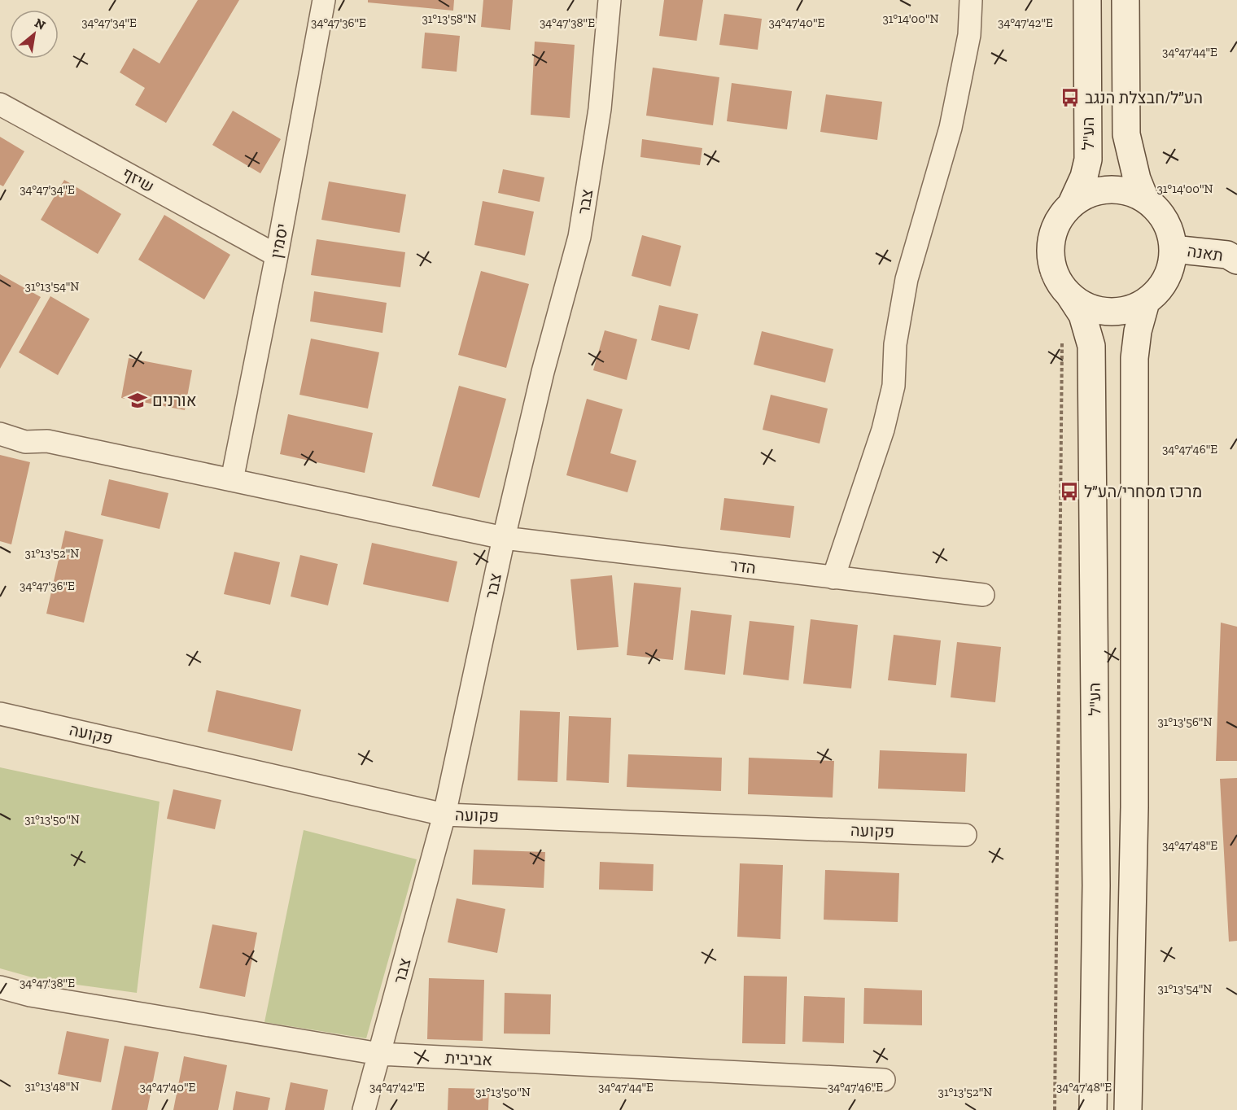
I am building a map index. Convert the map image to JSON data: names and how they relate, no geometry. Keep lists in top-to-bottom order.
{
  "streets": {
    "street": [
      "הע\"ל",
      "שיזף",
      "צבר",
      "יסמין",
      "תאנה",
      "הדר",
      "פקועה",
      "אביבית"
    ]
  },
  "crossings": [
    ["הע\"ל", "תאנה"],
    ["שיזף", "יסמין"],
    ["צבר", "הדר"],
    ["צבר", "פקועה"],
    ["צבר", "אביבית"]
  ],
  "places": {
    "bus stop": ["הע״ל/חבצלת הנגב", "מרכז מסחרי/הע״ל"],
    "school or university": ["אורנים"]
  },
  "north": "top right",
  "coordinates": [
    "31°13'58\"N",
    "31°14'00\"N",
    "34°47'36\"E",
    "34°47'34\"E",
    "34°47'38\"E",
    "34°47'40\"E",
    "34°47'42\"E",
    "34°47'44\"E",
    "31°13'54\"N",
    "34°47'46\"E",
    "31°13'52\"N",
    "31°13'56\"N",
    "31°13'50\"N",
    "34°47'48\"E",
    "31°13'48\"N"
  ]
}
